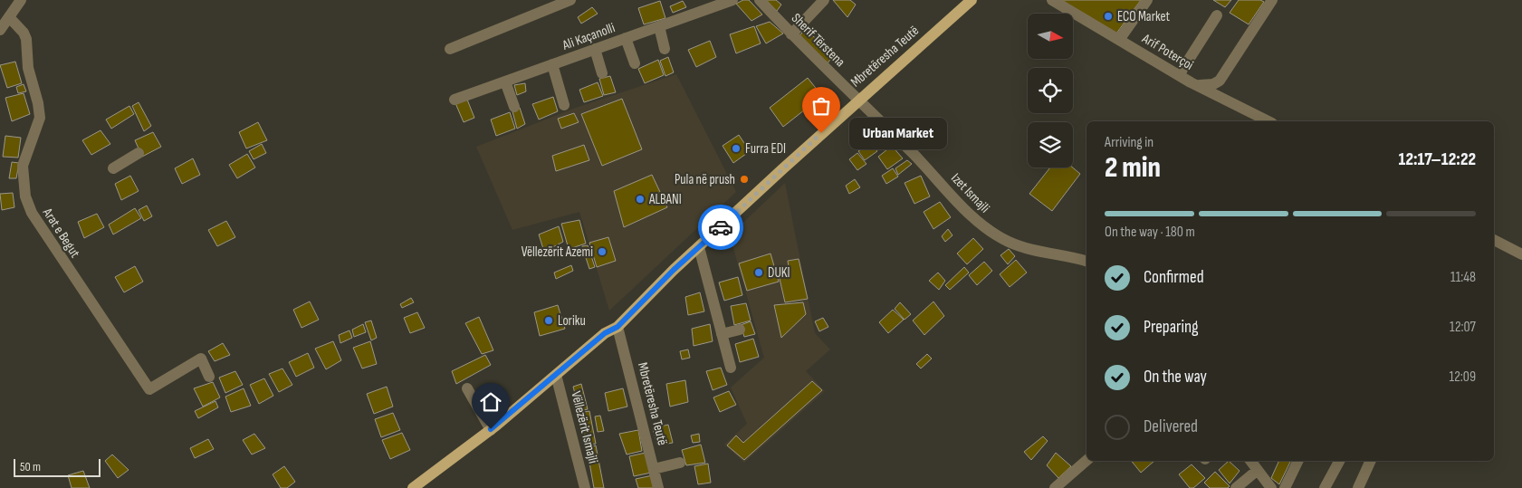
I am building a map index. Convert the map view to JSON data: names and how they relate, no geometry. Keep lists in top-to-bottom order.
{
  "streets": {
    "main road": ["Mbretëresha Teutë"],
    "street": [
      "Ali Kaçanolli",
      "Sherif Tërstena",
      "Arif Poterçoi",
      "Izet Ismajli",
      "Arat e Begut",
      "Vëllezërit Ismajli"
    ]
  },
  "crossings": [
    ["Sherif Tërstena", "Mbretëresha Teutë"],
    ["Sherif Tërstena", "Izet Ismajli"],
    ["Mbretëresha Teutë", "Izet Ismajli"],
    ["Mbretëresha Teutë", "Vëllezërit Ismajli"]
  ],
  "places": [
    "ECO Market",
    "Urban Market",
    "Furra EDI",
    "Pula në prush",
    "ALBANI",
    "Vëllezërit Azemi",
    "DUKI",
    "Loriku"
  ],
  "scale_bar": "50 m",
  "north": "right",
  "page": {
    "bubble": "Urban Market",
    "heading": ["2 min", "Arriving in", "12:17–12:22"],
    "bar": "On the way · 180 m",
    "list": [
      ["Confirmed", "11:48"],
      ["Preparing", "12:07"],
      ["On the way", "12:09"],
      "Delivered"
    ],
    "scale": "50 m"
  }
}
